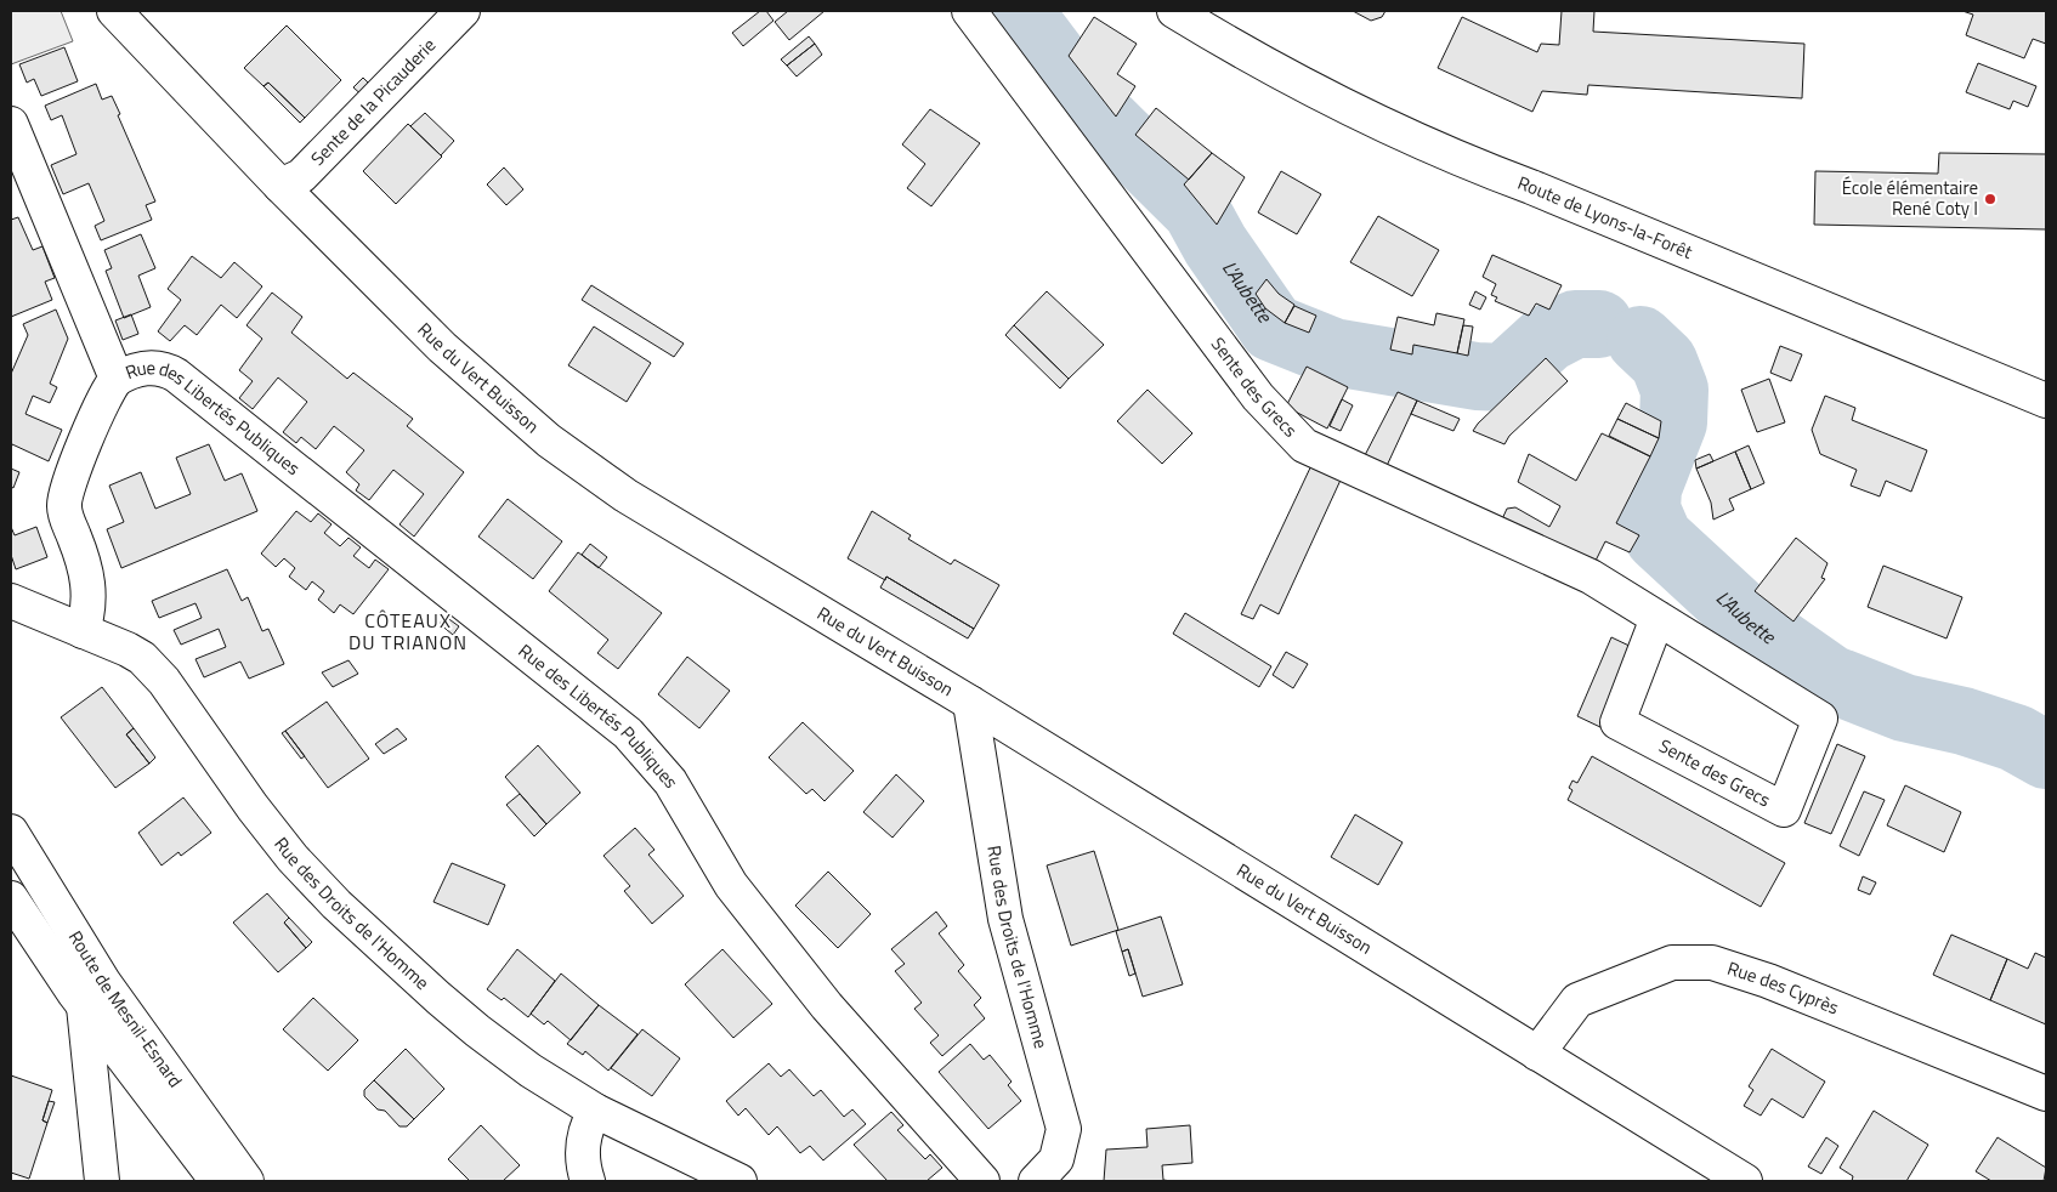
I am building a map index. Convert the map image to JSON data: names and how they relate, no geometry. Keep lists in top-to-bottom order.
{
  "streets": {
    "street": [
      "Sente de la Picauderie",
      "Route de Lyons-la-Forêt",
      "Rue du Vert Buisson",
      "Sente des Grecs",
      "Rue des Libertés Publiques",
      "Rue des Droits de l'Homme",
      "Rue des Cyprès",
      "Route de Mesnil-Esnard"
    ]
  },
  "crossings": [
    ["Sente de la Picauderie", "Rue du Vert Buisson"],
    ["Rue du Vert Buisson", "Rue des Droits de l'Homme"],
    ["Rue du Vert Buisson", "Rue des Cyprès"]
  ],
  "districts": ["CÔTEAUX DU TRIANON"],
  "water": ["L'Aubette"],
  "places": ["École élémentaire René Coty I"]
}
